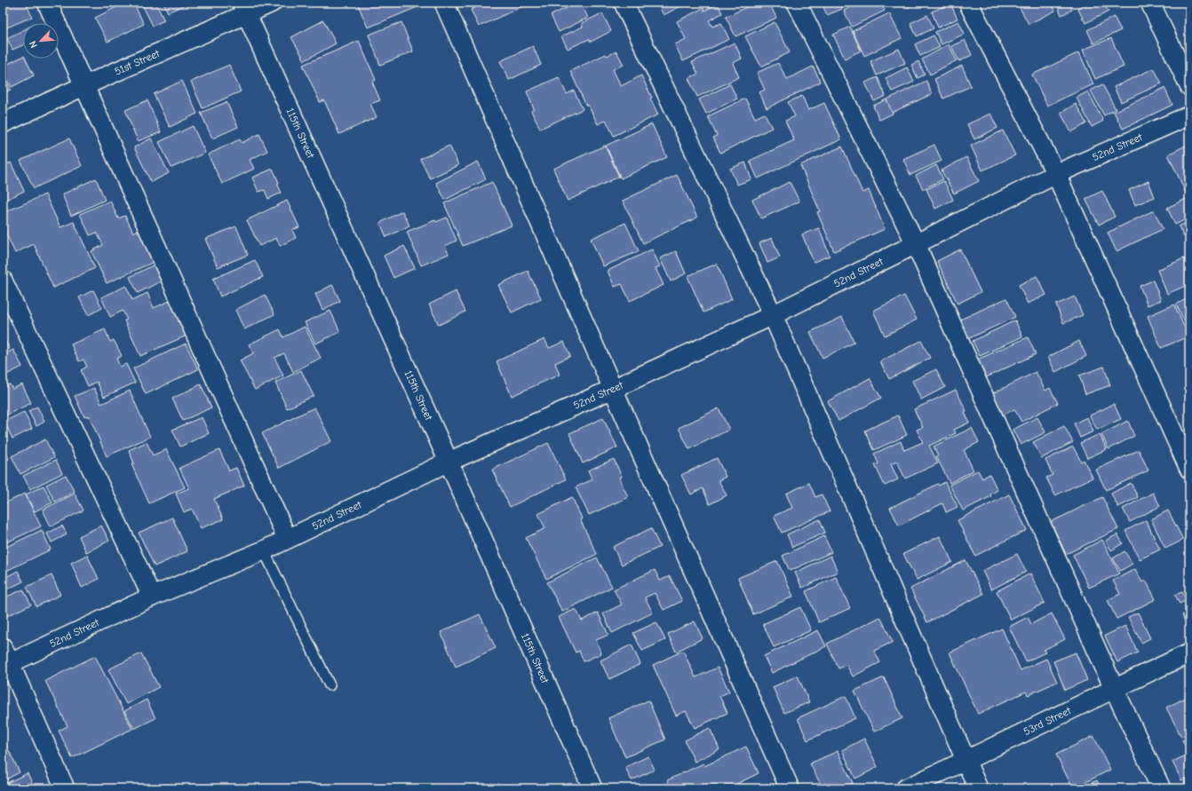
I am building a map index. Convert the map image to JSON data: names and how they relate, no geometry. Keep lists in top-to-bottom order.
{
  "streets": {
    "street": [
      "51st Street",
      "115th Street",
      "52nd Street",
      "53rd Street"
    ]
  },
  "crossings": [
    ["51st Street", "115th Street"],
    ["115th Street", "52nd Street"]
  ],
  "north": "bottom left"
}
